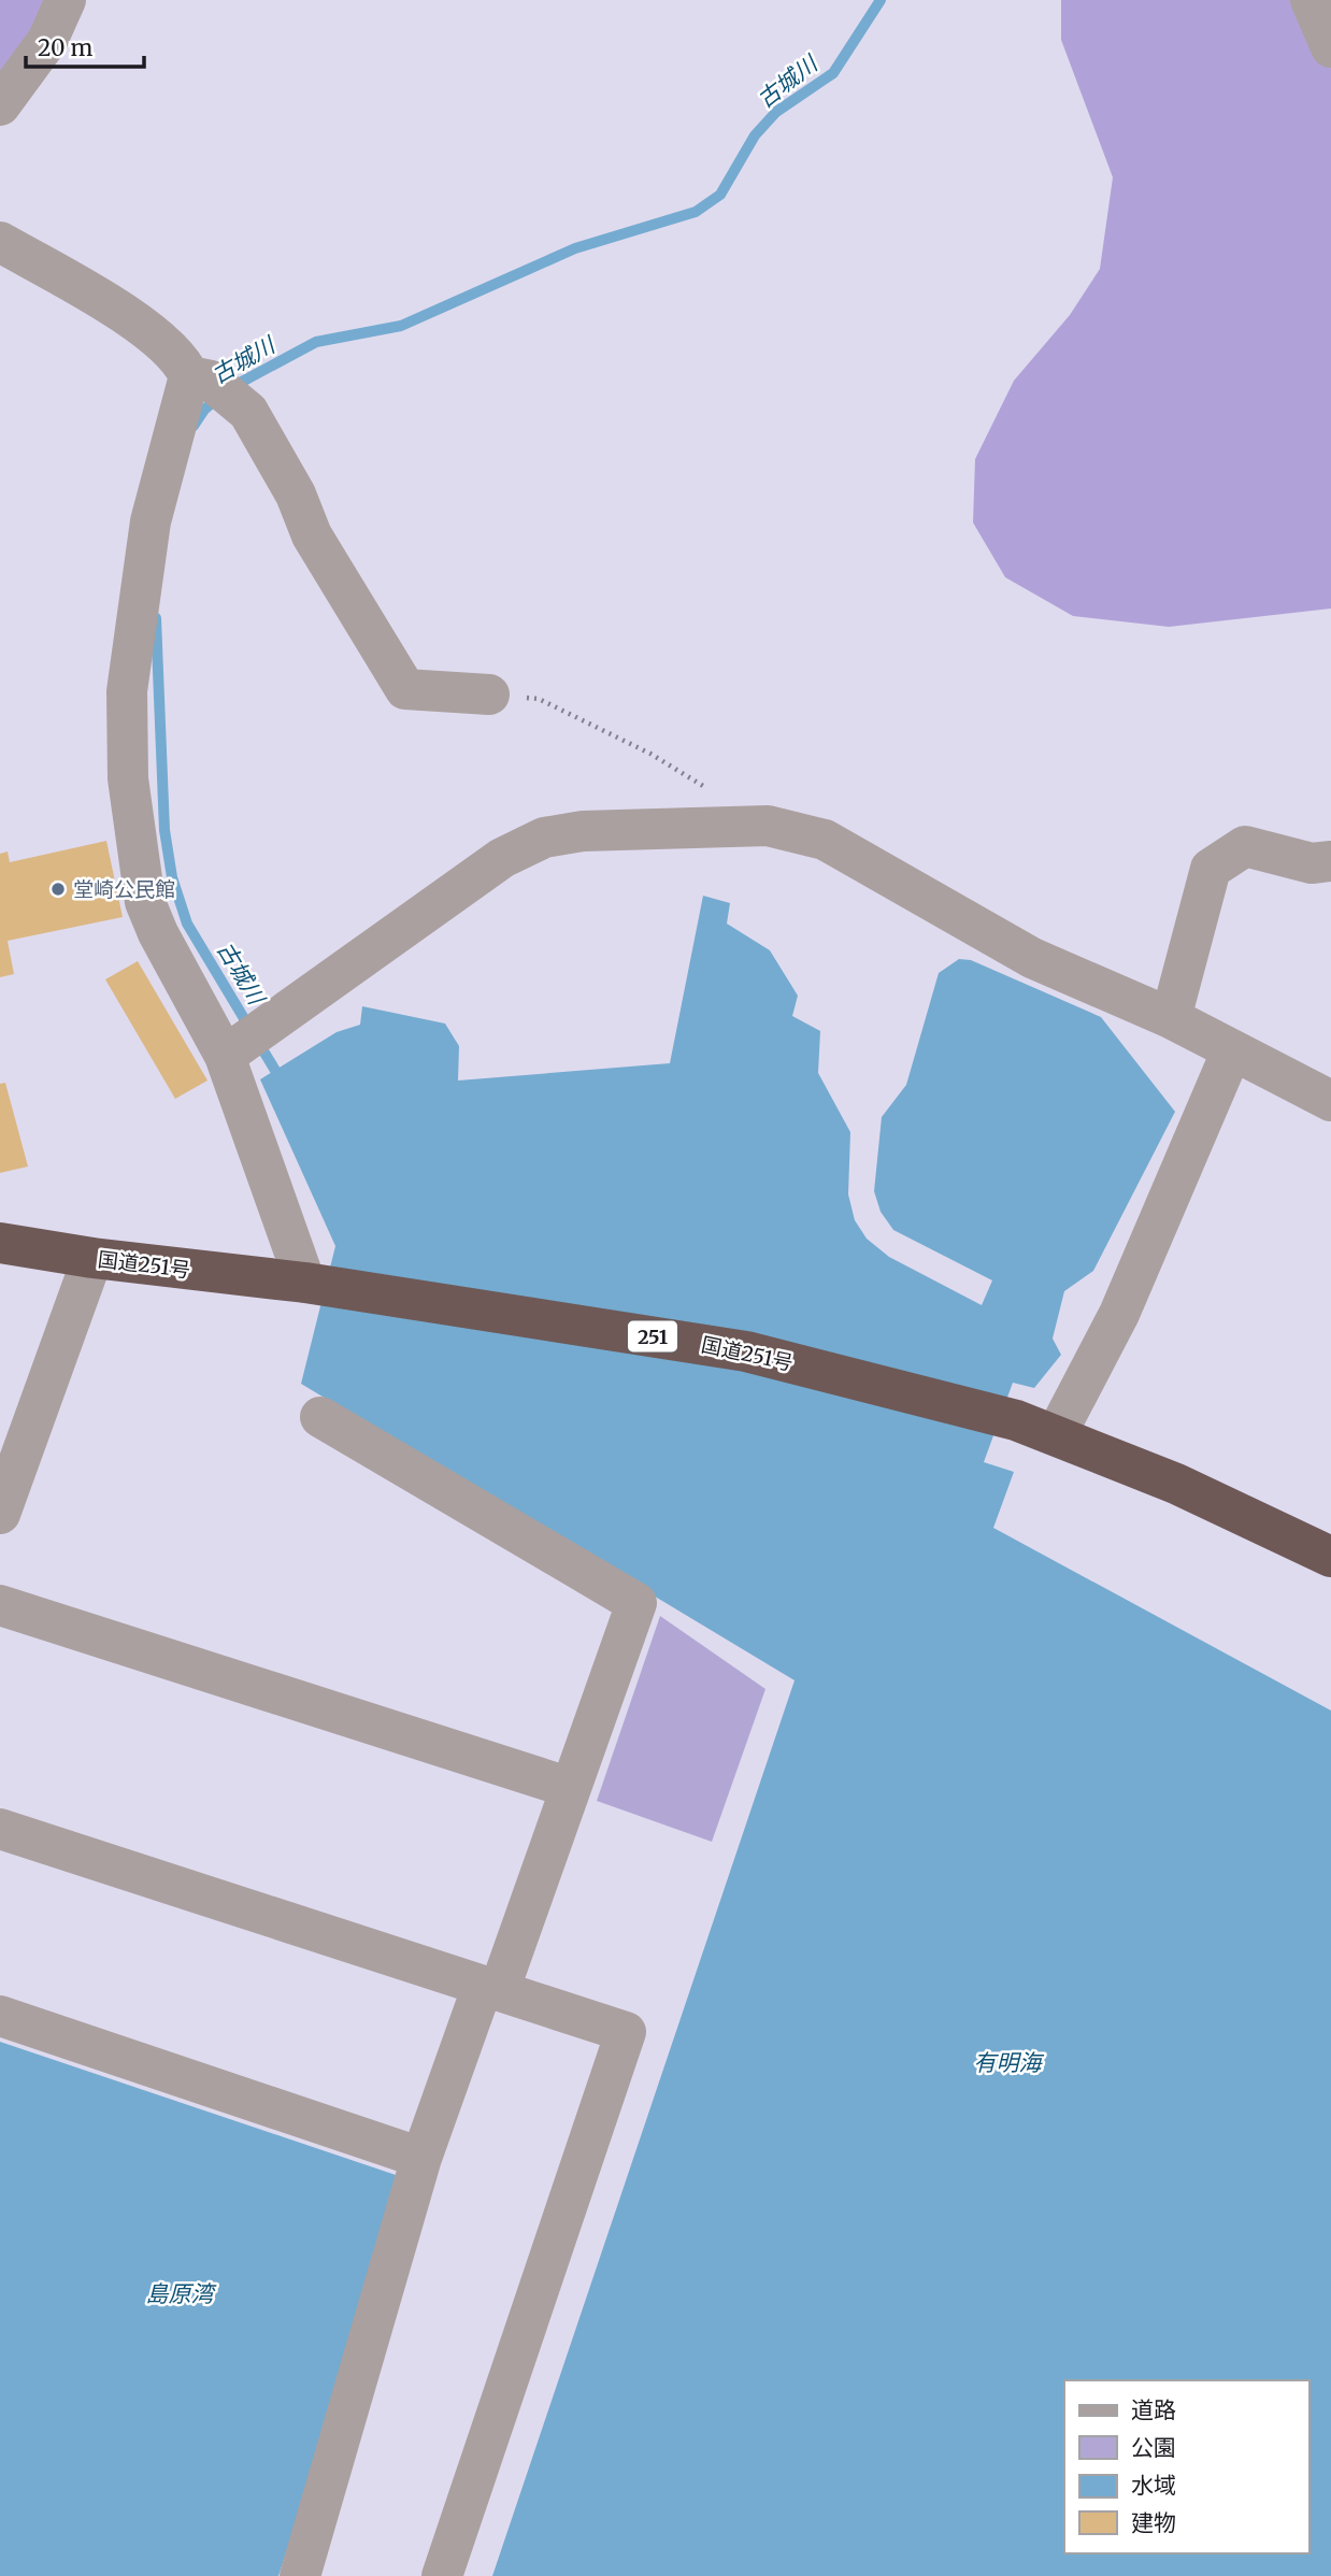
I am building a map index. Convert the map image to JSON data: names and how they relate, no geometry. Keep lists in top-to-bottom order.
{
  "streets": {
    "highway": ["国道251号", "251"]
  },
  "water": ["古城川", "有明海", "島原湾"],
  "places": ["堂崎公民館"],
  "legend": [
    "道路",
    "公園",
    "水域",
    "建物"
  ],
  "scale_bar": "20 m"
}
